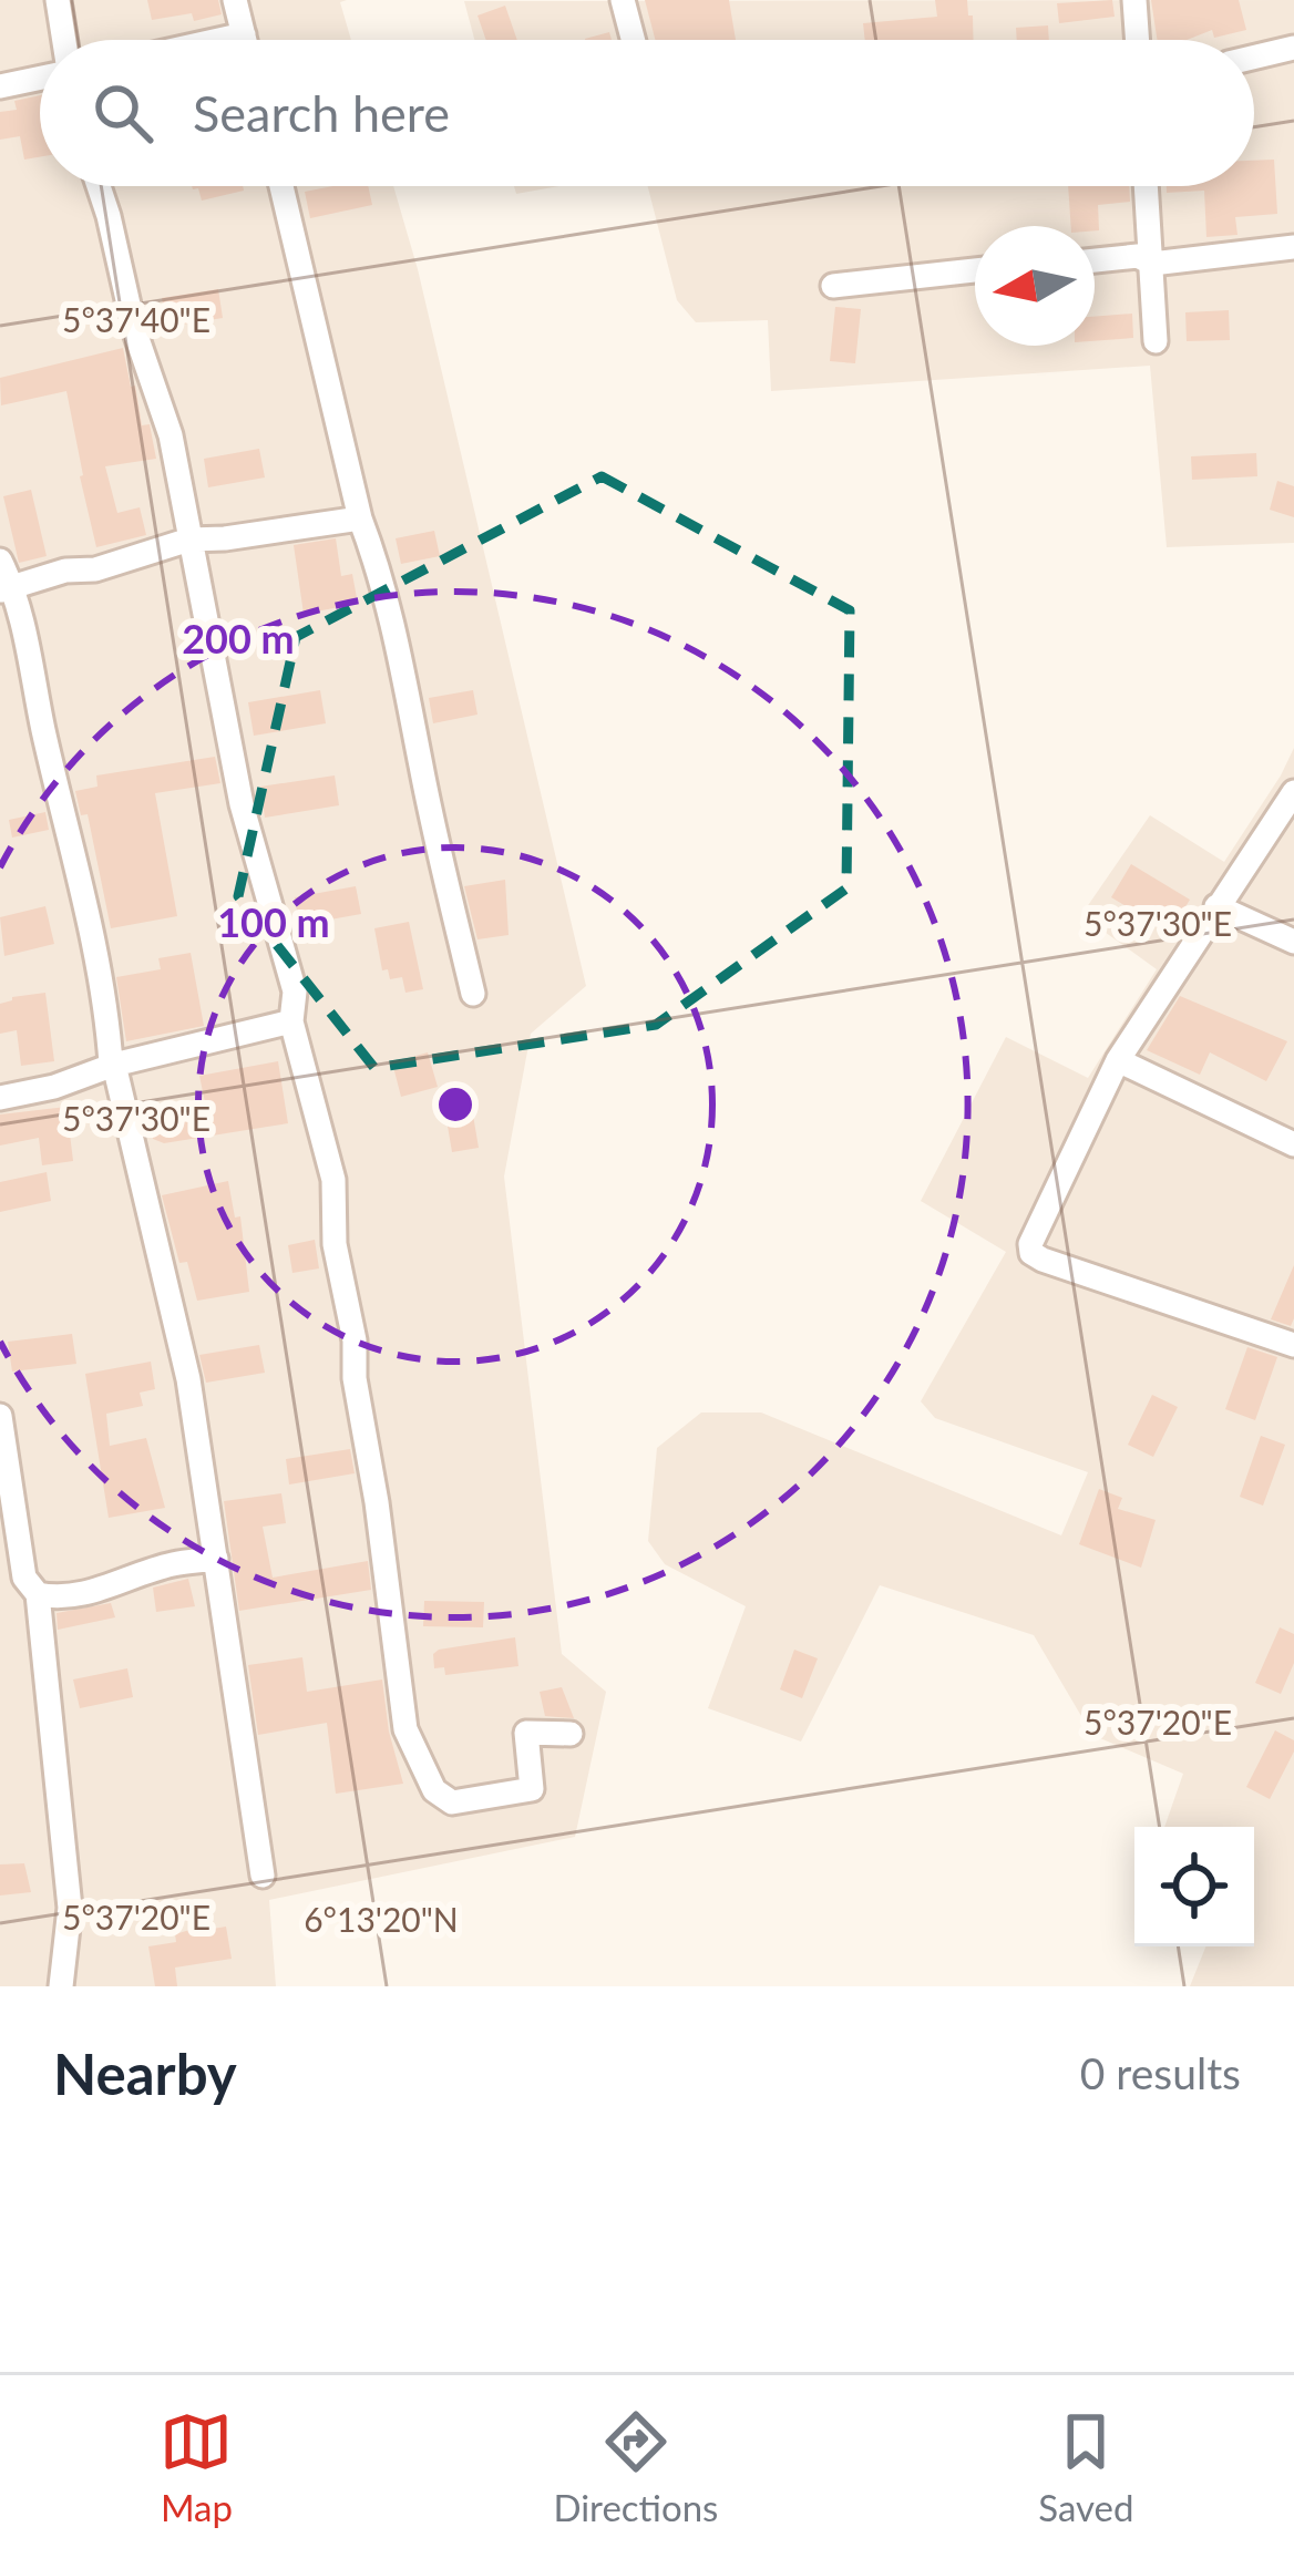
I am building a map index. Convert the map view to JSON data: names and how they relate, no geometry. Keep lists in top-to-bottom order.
{
  "north": "left",
  "page": {
    "search": "Search here",
    "heading": ["Nearby", "0 results"],
    "nav": ["Map", "Directions", "Saved"]
  },
  "coordinates": [
    "5°37'40\"E",
    "5°37'30\"E",
    "5°37'20\"E",
    "6°13'20\"N"
  ],
  "rings": ["200 m", "100 m"]
}
